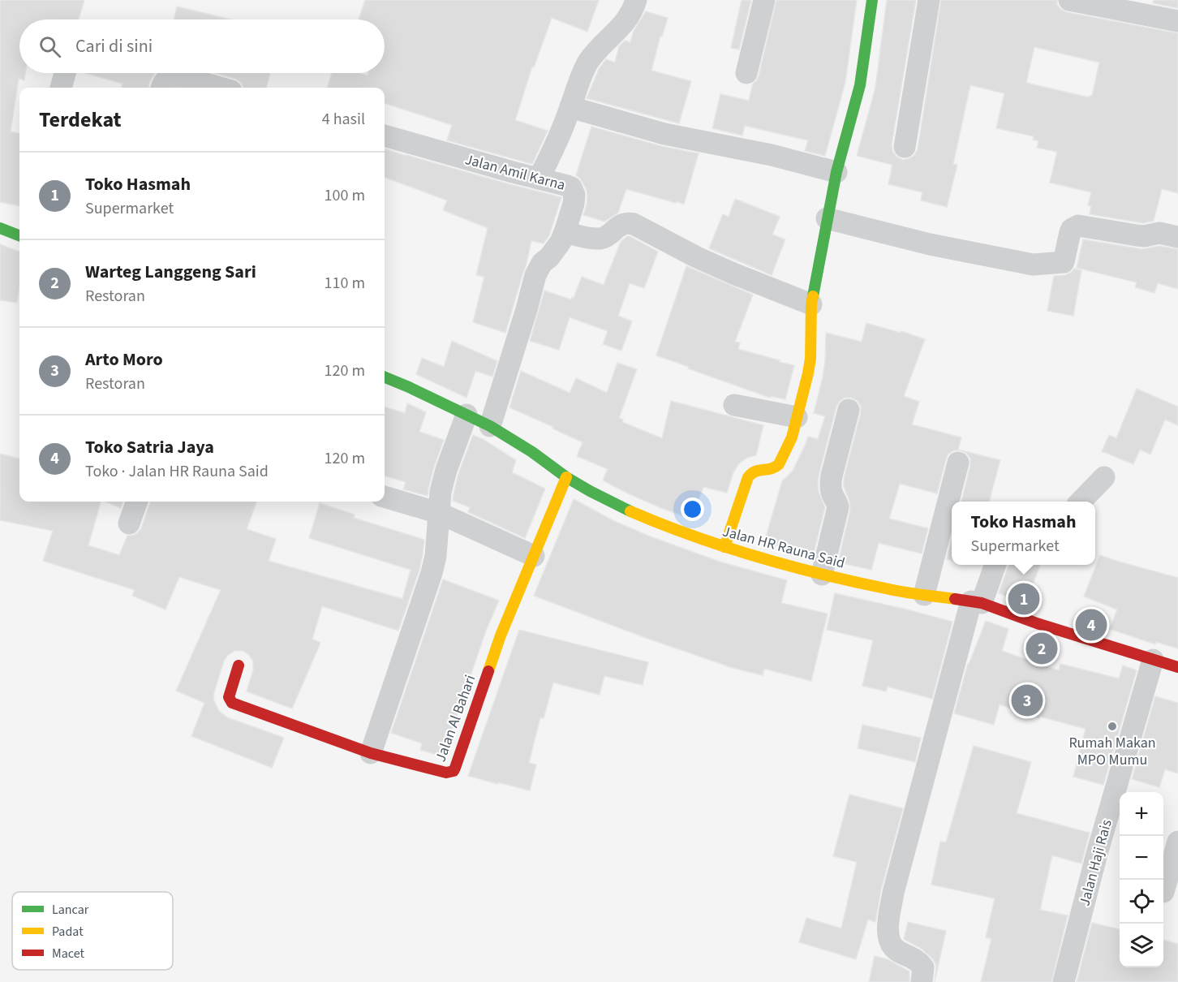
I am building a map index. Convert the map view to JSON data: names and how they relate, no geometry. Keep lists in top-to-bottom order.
{
  "streets": {
    "street": [
      "Jalan Amil Karna",
      "Jalan HR Rauna Said",
      "Jalan Al Bahari",
      "Jalan Haji Rais"
    ]
  },
  "crossings": [
    ["Jalan Amil Karna", "Jalan HR Rauna Said"],
    ["Jalan HR Rauna Said", "Jalan Al Bahari"],
    ["Jalan HR Rauna Said", "Jalan Haji Rais"]
  ],
  "places": ["Rumah Makan MPO Mumu"],
  "legend": ["Lancar", "Padat", "Macet"],
  "page": {
    "search": "Cari di sini",
    "heading": ["Terdekat", "4 hasil"],
    "list": [
      {
        "mark": "1",
        "name": "Toko Hasmah",
        "note": "Supermarket",
        "value": "100 m"
      },
      {
        "mark": "2",
        "name": "Warteg Langgeng Sari",
        "note": "Restoran",
        "value": "110 m"
      },
      {
        "mark": "3",
        "name": "Arto Moro",
        "note": "Restoran",
        "value": "120 m"
      },
      {
        "mark": "4",
        "name": "Toko Satria Jaya",
        "note": "Toko · Jalan HR Rauna Said",
        "value": "120 m"
      }
    ],
    "popup": ["Toko Hasmah", "Supermarket"],
    "pins": [
      "1",
      "4",
      "2",
      "3"
    ],
    "map_buttons": ["+", "−"]
  }
}
